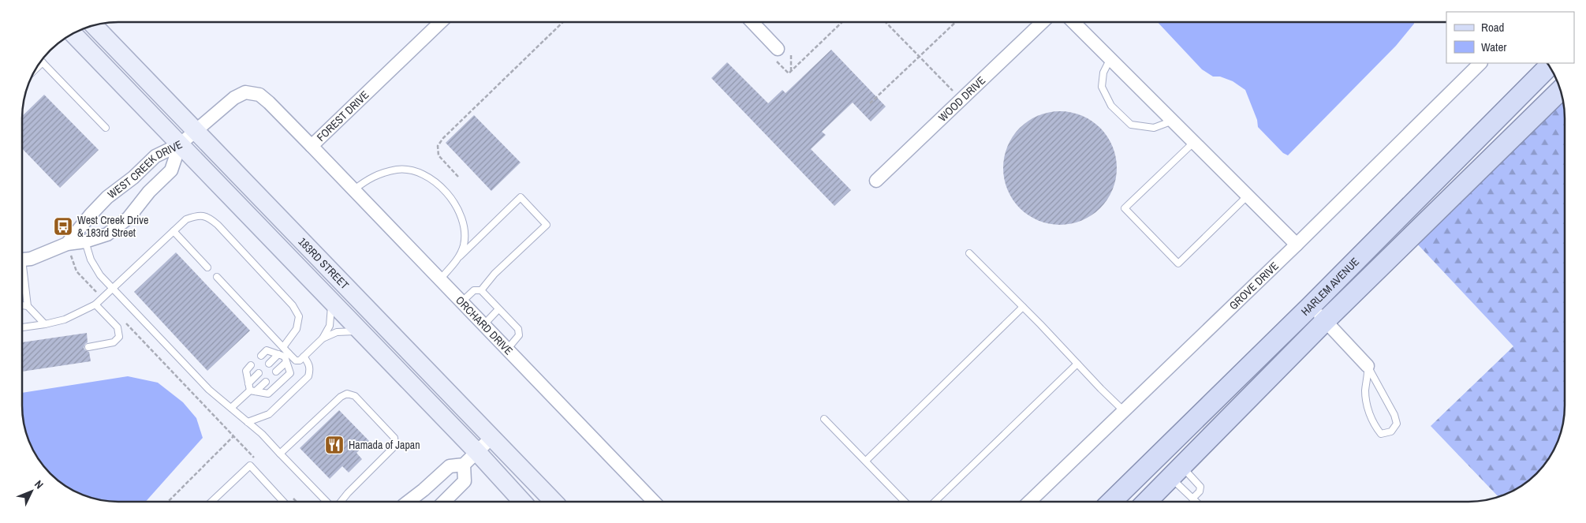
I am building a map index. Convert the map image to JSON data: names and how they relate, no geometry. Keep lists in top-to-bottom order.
{
  "streets": {
    "main road": ["HARLEM AVENUE"],
    "street": [
      "WOOD DRIVE",
      "FOREST DRIVE",
      "WEST CREEK DRIVE",
      "183RD STREET",
      "GROVE DRIVE",
      "ORCHARD DRIVE"
    ]
  },
  "crossings": [
    ["FOREST DRIVE", "WEST CREEK DRIVE"],
    ["FOREST DRIVE", "183RD STREET"],
    ["FOREST DRIVE", "ORCHARD DRIVE"],
    ["WEST CREEK DRIVE", "183RD STREET"]
  ],
  "places": {
    "bus stop": ["West Creek Drive & 183rd Street"],
    "restaurant": ["Hamada of Japan"]
  },
  "legend": ["Road", "Water"],
  "north": "top right"
}
